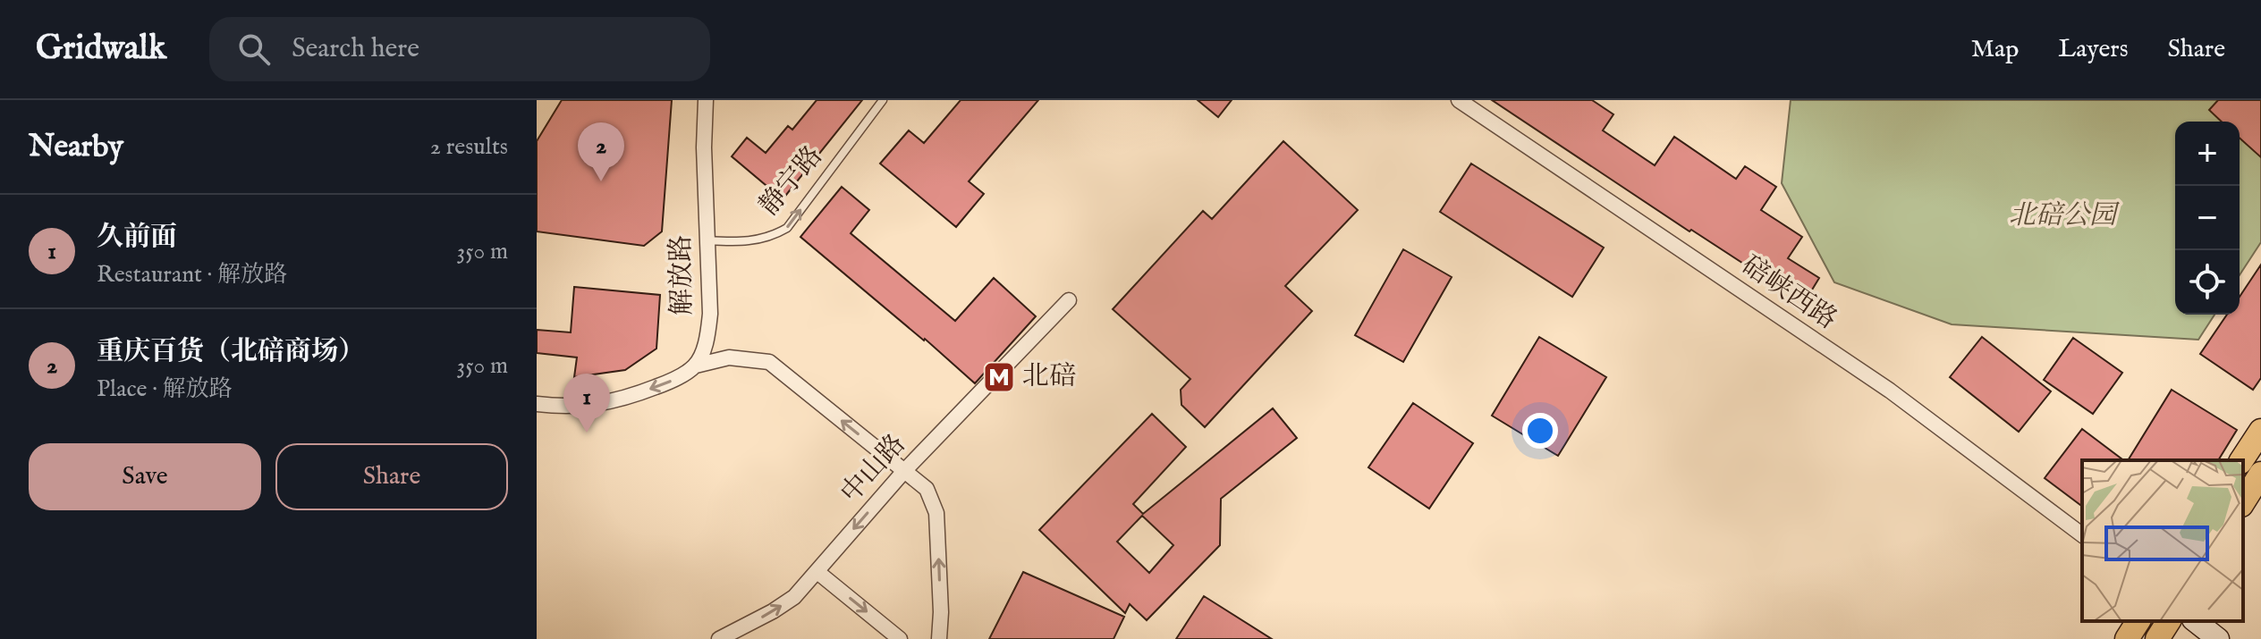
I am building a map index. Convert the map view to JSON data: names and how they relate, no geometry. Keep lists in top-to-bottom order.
{
  "streets": {
    "street": ["解放路", "碚峡西路", "中山路"],
    "lane": ["静宁路"]
  },
  "crossings": [
    ["静宁路", "解放路"]
  ],
  "one_way": ["静宁路"],
  "parks": ["北碚公园"],
  "places": {
    "metro station": ["北碚"]
  },
  "page": {
    "header": "Gridwalk",
    "search": "Search here",
    "nav": ["Map", "Layers", "Share"],
    "heading": ["Nearby", "2 results"],
    "map_buttons": ["+", "−"],
    "pins": ["2", "1"],
    "list": [
      {
        "mark": "1",
        "name": "久前面",
        "note": "Restaurant · 解放路",
        "value": "350 m"
      },
      {
        "mark": "2",
        "name": "重庆百货（北碚商场）",
        "note": "Place · 解放路",
        "value": "350 m"
      }
    ],
    "buttons": ["Save", "Share"]
  }
}
